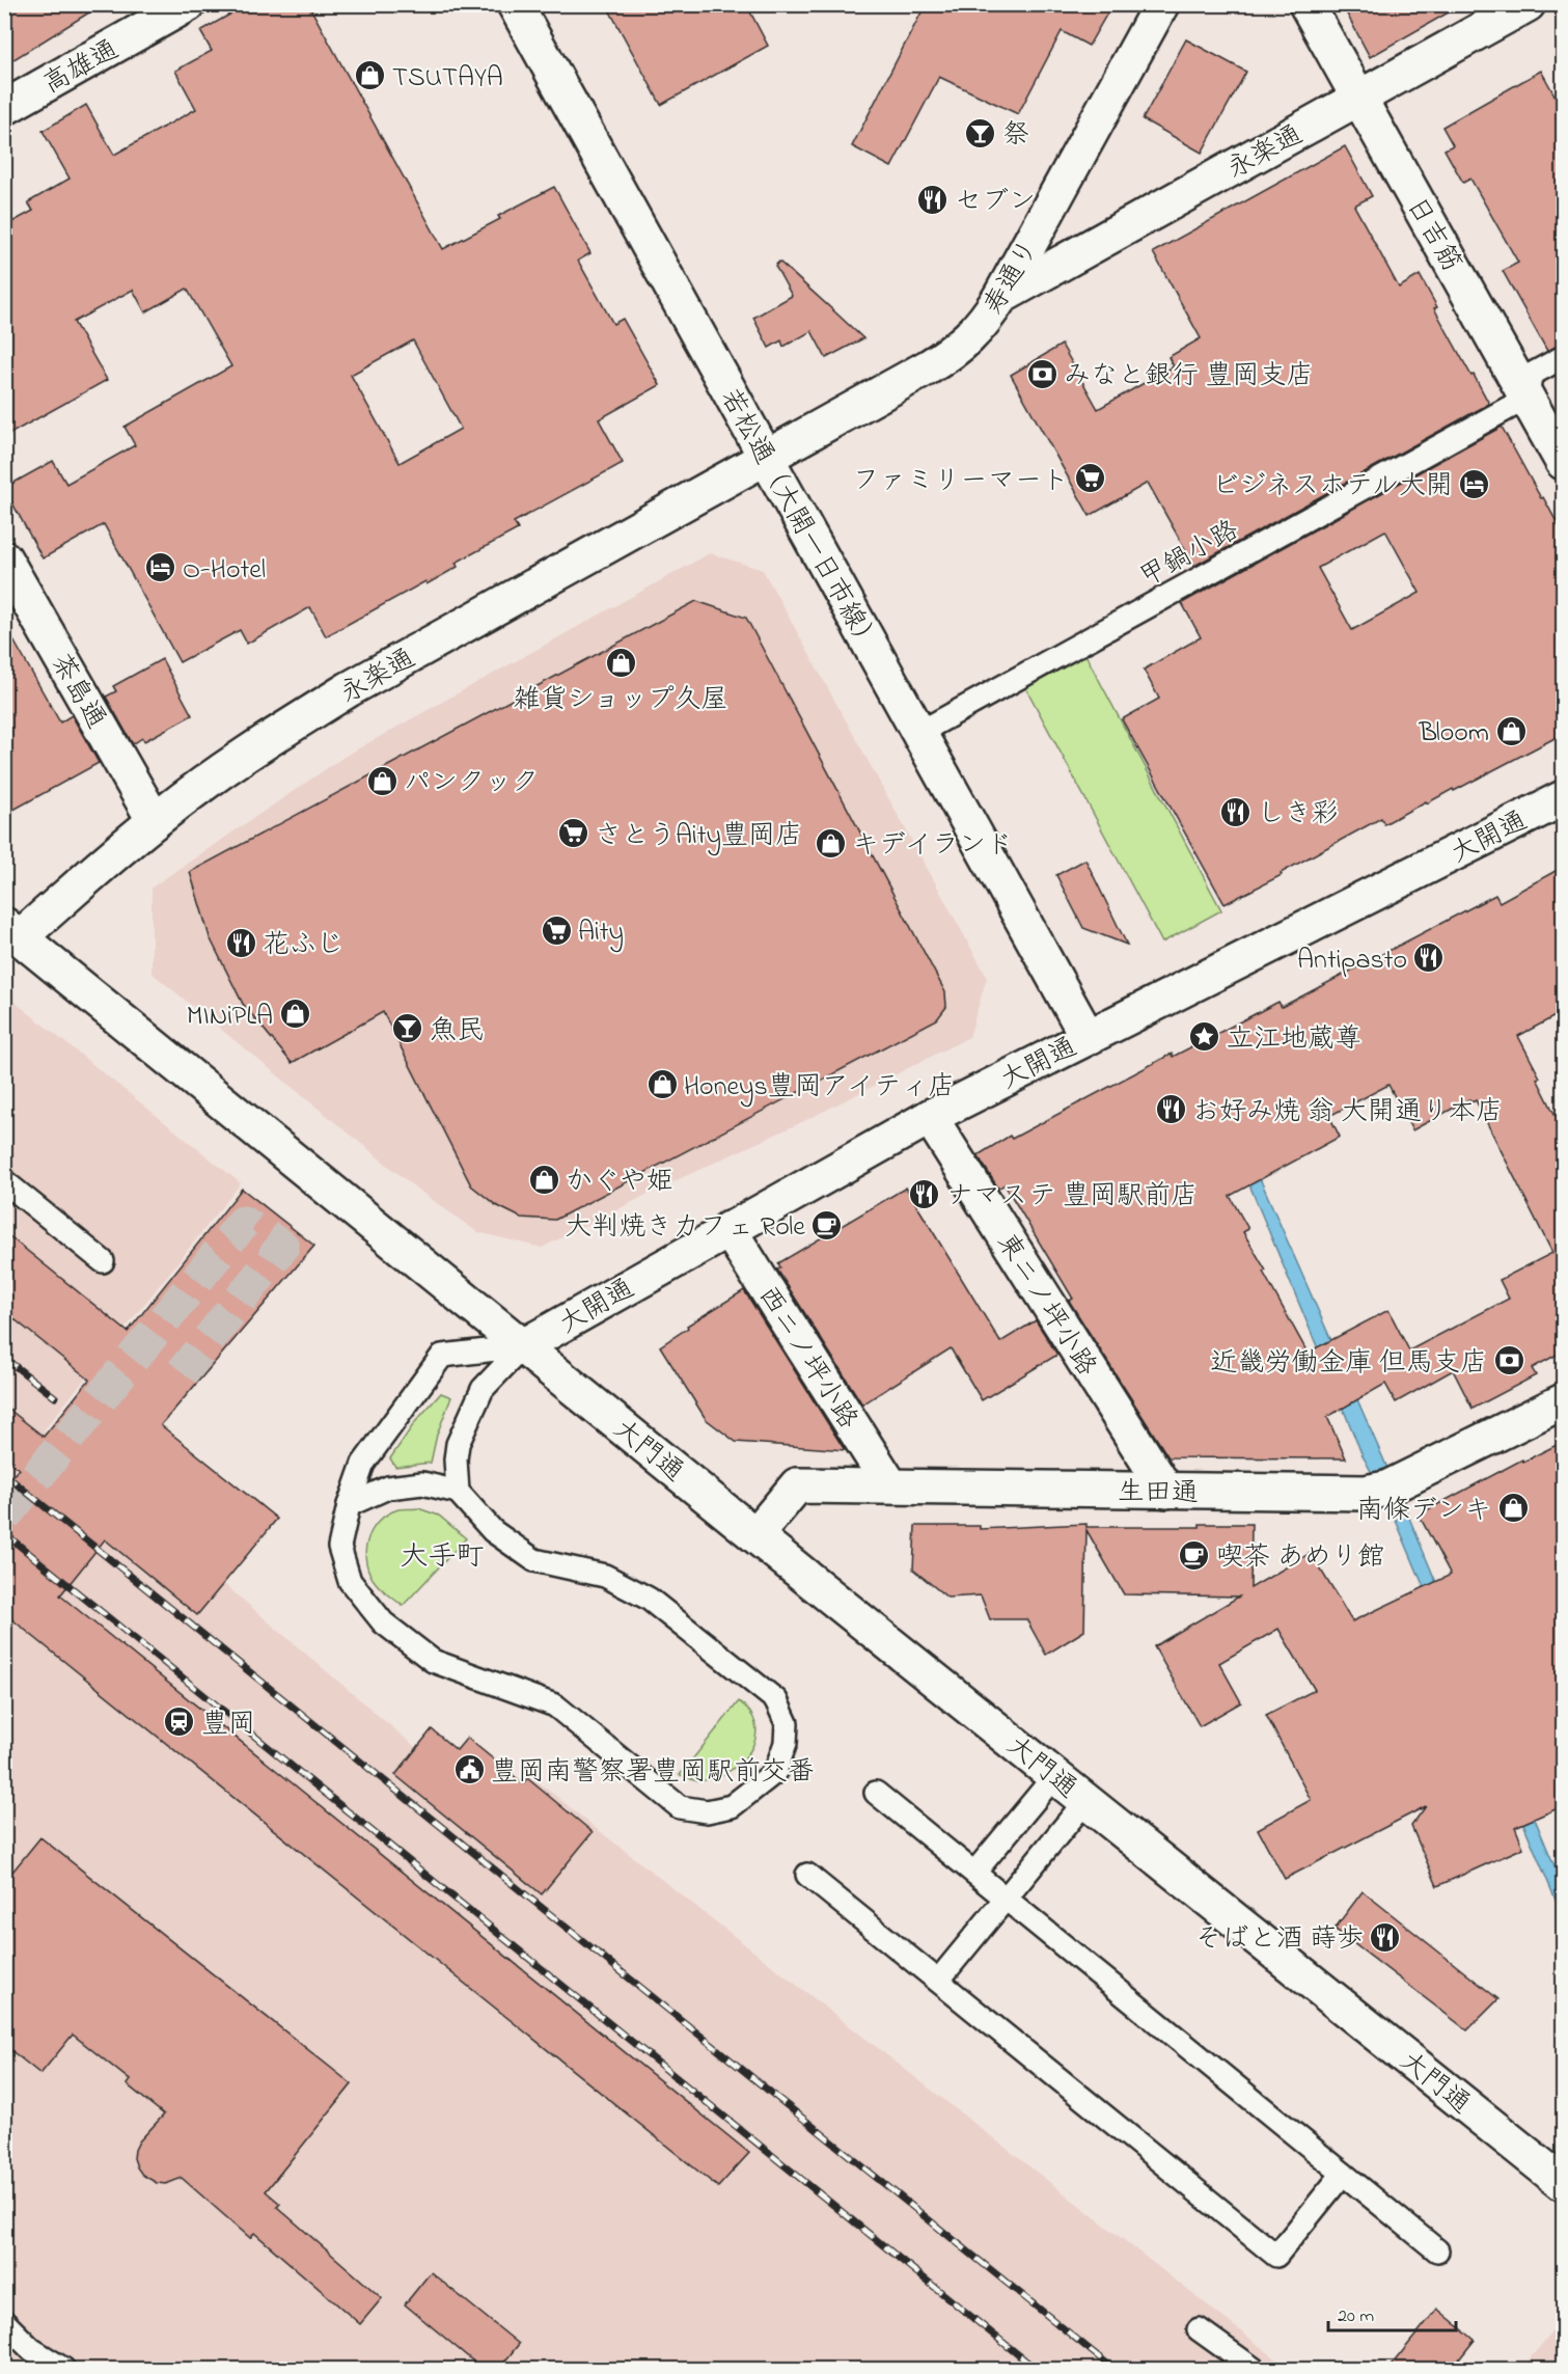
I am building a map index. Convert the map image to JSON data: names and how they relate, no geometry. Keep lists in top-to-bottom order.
{
  "streets": {
    "street": [
      "高雄通",
      "永楽通",
      "日吉筋",
      "寿通り",
      "若松通（大開一日市線）",
      "茶島通",
      "大開通",
      "東ニノ坪小路",
      "西ニノ坪小路",
      "大門通",
      "生田通"
    ],
    "lane": ["甲鍋小路"]
  },
  "crossings": [
    ["永楽通", "日吉筋"],
    ["永楽通", "寿通り"],
    ["永楽通", "若松通（大開一日市線）"],
    ["永楽通", "茶島通"],
    ["永楽通", "大門通"],
    ["日吉筋", "甲鍋小路"],
    ["寿通り", "若松通（大開一日市線）"],
    ["若松通（大開一日市線）", "甲鍋小路"],
    ["若松通（大開一日市線）", "大開通"],
    ["大開通", "東ニノ坪小路"],
    ["大開通", "西ニノ坪小路"],
    ["大開通", "大門通"],
    ["東ニノ坪小路", "生田通"],
    ["西ニノ坪小路", "生田通"],
    ["大門通", "生田通"]
  ],
  "districts": ["大手町"],
  "places": {
    "shop": [
      "TSUTAYA",
      "雑貨ショップ久屋",
      "Bloom",
      "パンクック",
      "キデイランド",
      "MINiPLA",
      "Honeys豊岡アイティ店",
      "かぐや姫",
      "南條デンキ"
    ],
    "bar": ["祭", "魚民"],
    "restaurant": [
      "セブン",
      "しき彩",
      "花ふじ",
      "Antipasto",
      "お好み焼 翁 大開通り本店",
      "ナマステ 豊岡駅前店",
      "そばと酒 蒔歩"
    ],
    "bank": ["みなと銀行 豊岡支店", "近畿労働金庫 但馬支店"],
    "supermarket": ["ファミリーマート", "さとうAity豊岡店", "Aity"],
    "hotel": ["ビジネスホテル大開", "O-Hotel"],
    "place": ["立江地蔵尊"],
    "cafe": ["大判焼きカフェ Role", "喫茶 あめり館"],
    "station": ["豊岡"],
    "public building": ["豊岡南警察署豊岡駅前交番"]
  },
  "scale_bar": "20 m"
}
